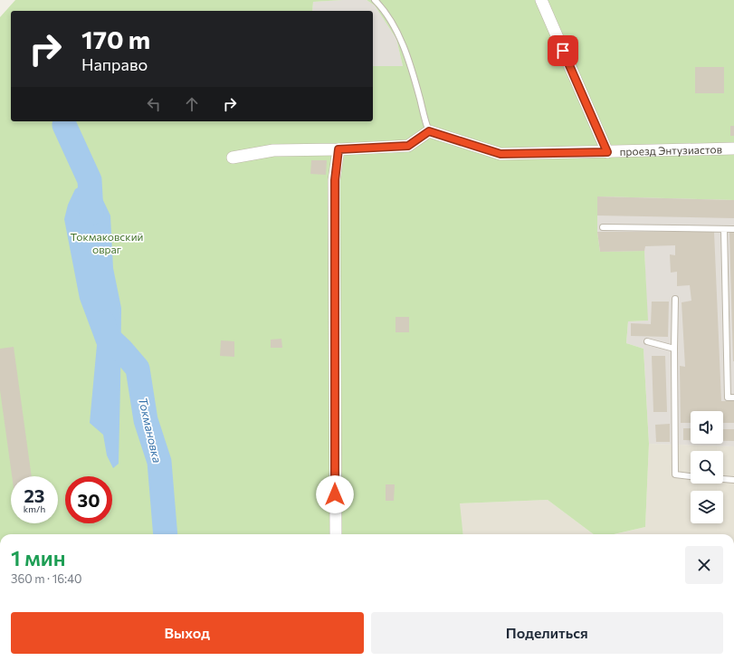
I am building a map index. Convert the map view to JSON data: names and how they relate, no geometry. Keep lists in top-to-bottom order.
{
  "streets": {
    "street": ["проезд Энтузиастов"]
  },
  "water": ["Токмановка"],
  "parks": ["Токмаковский овраг"],
  "page": {
    "turn": ["170 m", "Направо"],
    "speed": "23 km/h",
    "limit": "30",
    "heading": ["1 мин", "360 m · 16:40"],
    "buttons": ["Выход", "Поделиться"]
  }
}
